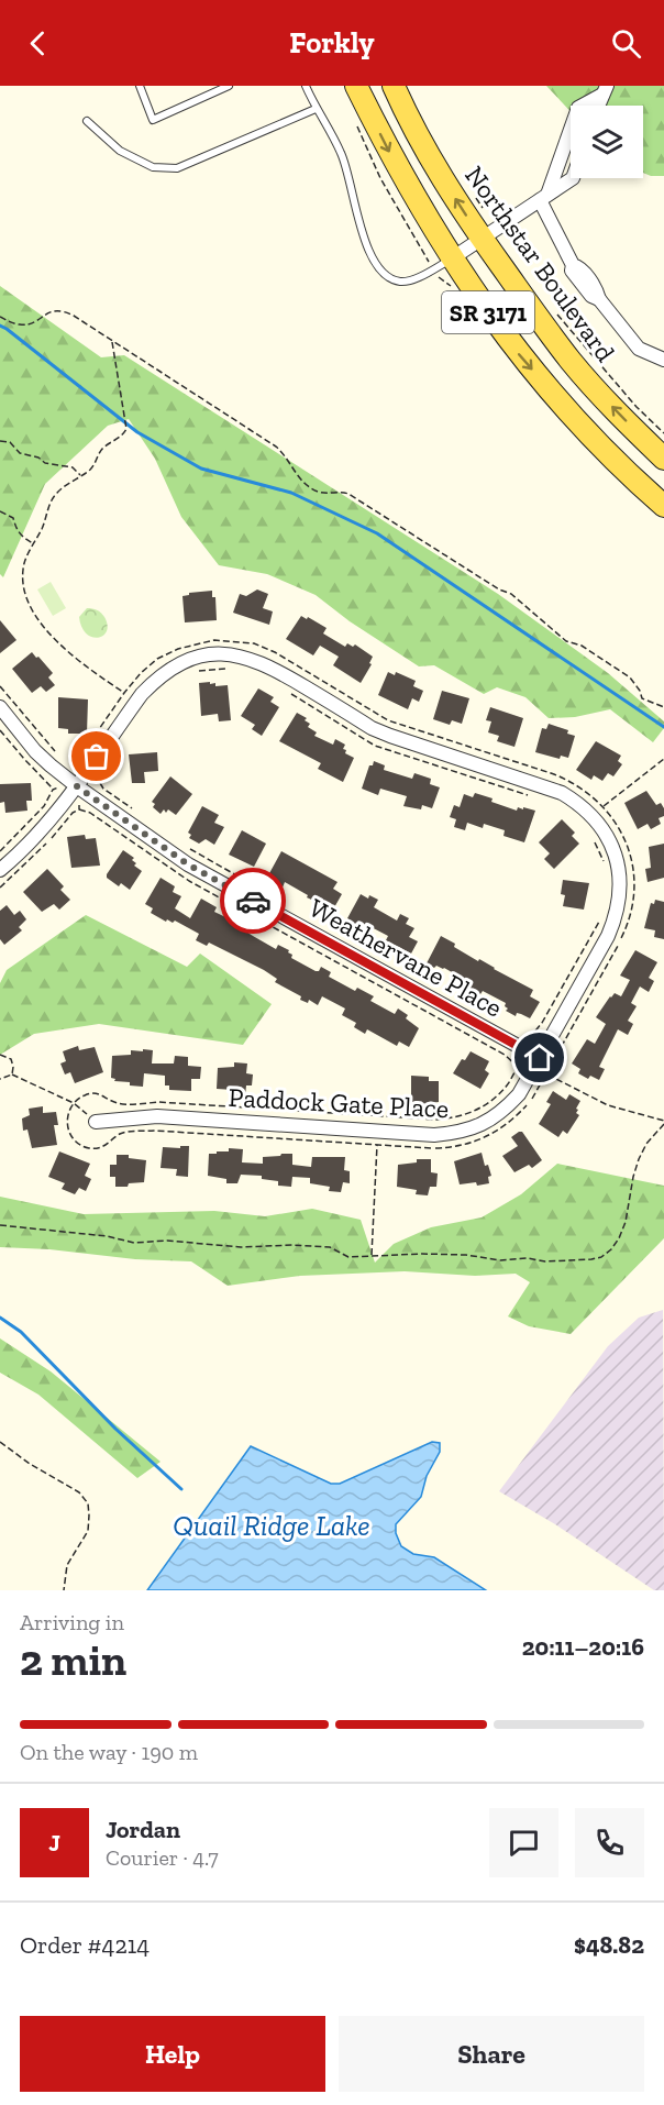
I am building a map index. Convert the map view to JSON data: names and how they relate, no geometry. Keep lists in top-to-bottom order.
{
  "streets": {
    "main road": ["Northstar Boulevard", "SR 3171"],
    "street": ["Weathervane Place", "Paddock Gate Place"]
  },
  "crossings": [
    ["Weathervane Place", "Paddock Gate Place"]
  ],
  "water": ["Quail Ridge Lake"],
  "page": {
    "header": "Forkly",
    "heading": ["2 min", "Arriving in", "20:11–20:16"],
    "panel": [
      "Jordan",
      "Courier · 4.7",
      "Order #4214",
      "$48.82"
    ],
    "bar": "On the way · 190 m",
    "round": "J",
    "buttons": ["Help", "Share"]
  }
}
